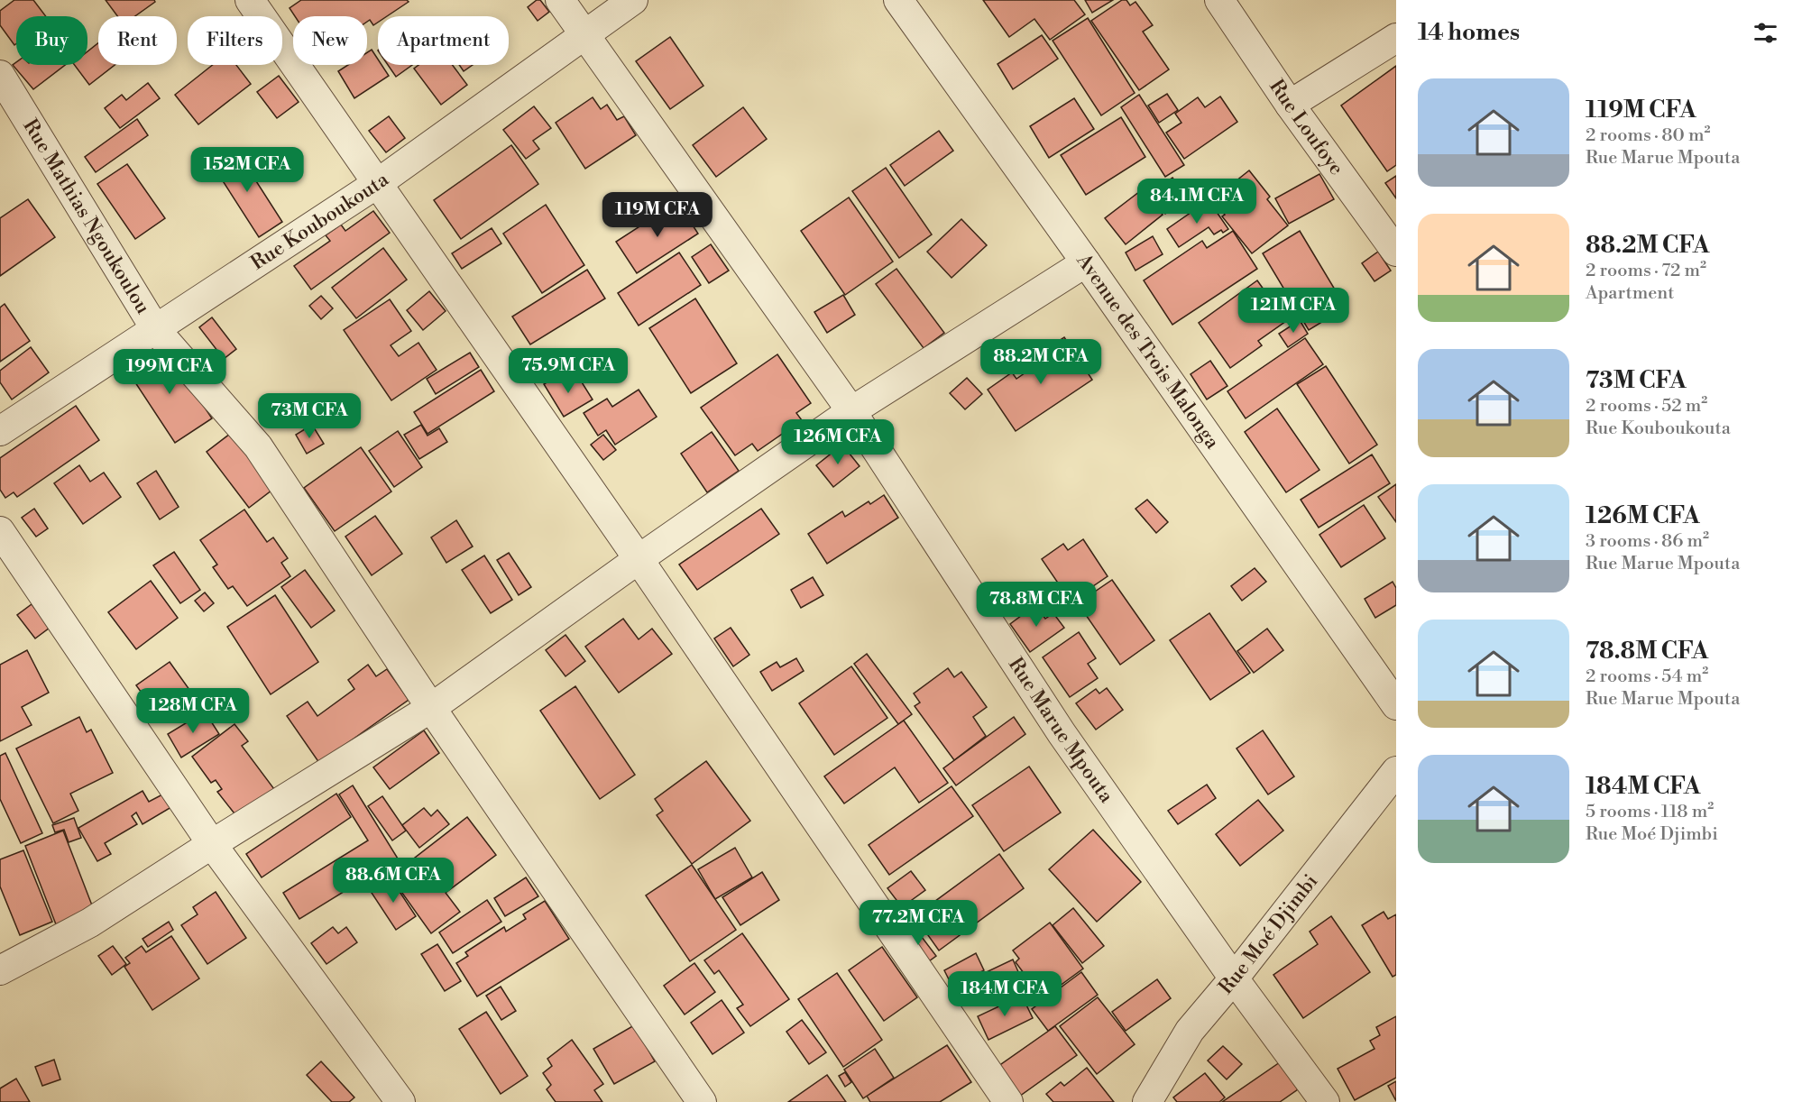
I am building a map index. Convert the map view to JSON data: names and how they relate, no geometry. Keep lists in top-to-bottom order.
{
  "streets": {
    "street": [
      "Rue Loufoye",
      "Rue Mathias Ngoukoulou",
      "Rue Kouboukouta",
      "Avenue des Trois Malonga",
      "Rue Marue Mpouta",
      "Rue Moé Djimbi"
    ]
  },
  "crossings": [
    ["Rue Mathias Ngoukoulou", "Rue Kouboukouta"],
    ["Rue Kouboukouta", "Rue Marue Mpouta"],
    ["Rue Marue Mpouta", "Rue Moé Djimbi"]
  ],
  "page": {
    "heading": "14 homes",
    "chip": [
      "Buy",
      "Rent",
      "Filters",
      "New",
      "Apartment"
    ],
    "list": [
      {
        "name": "119M CFA",
        "note": "2 rooms · 80 m² · Rue Marue Mpouta"
      },
      {
        "name": "88.2M CFA",
        "note": "2 rooms · 72 m² · Apartment"
      },
      {
        "name": "73M CFA",
        "note": "2 rooms · 52 m² · Rue Kouboukouta"
      },
      {
        "name": "126M CFA",
        "note": "3 rooms · 86 m² · Rue Marue Mpouta"
      },
      {
        "name": "78.8M CFA",
        "note": "2 rooms · 54 m² · Rue Marue Mpouta"
      },
      {
        "name": "184M CFA",
        "note": "5 rooms · 118 m² · Rue Moé Djimbi"
      }
    ],
    "price": [
      "152M CFA",
      "84.1M CFA",
      "119M CFA",
      "121M CFA",
      "88.2M CFA",
      "75.9M CFA",
      "199M CFA",
      "73M CFA",
      "126M CFA",
      "78.8M CFA",
      "128M CFA",
      "88.6M CFA",
      "77.2M CFA",
      "184M CFA"
    ]
  }
}
